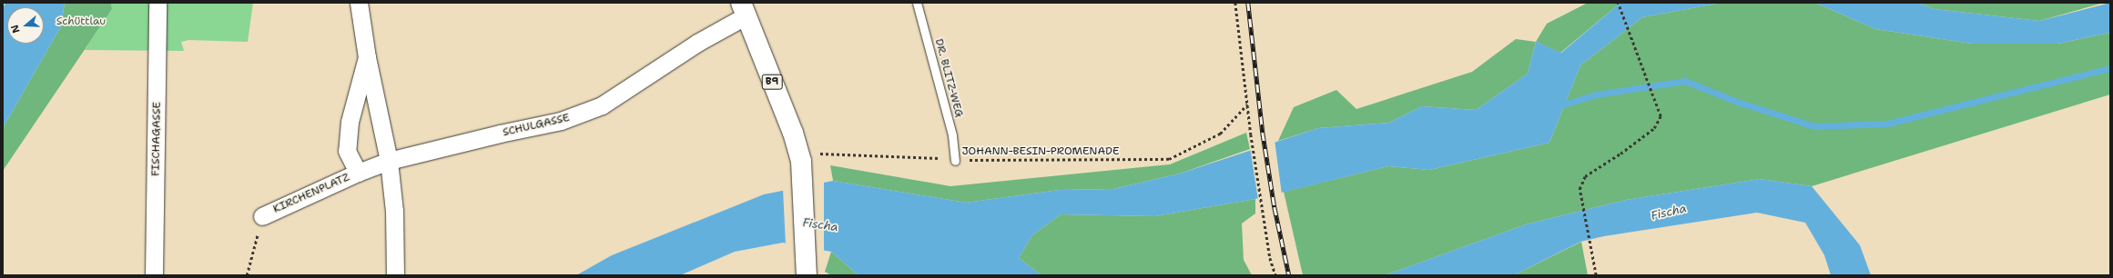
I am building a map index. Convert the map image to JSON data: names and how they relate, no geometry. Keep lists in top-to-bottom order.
{
  "streets": {
    "main road": ["B9"],
    "street": ["SCHULGASSE", "FISCHAGASSE", "KIRCHENPLATZ"],
    "lane": ["DR. BLITZ-WEG"],
    "path": ["JOHANN-BESIN-PROMENADE"]
  },
  "crossings": [
    ["DR. BLITZ-WEG", "JOHANN-BESIN-PROMENADE"],
    ["B9", "SCHULGASSE"],
    ["B9", "JOHANN-BESIN-PROMENADE"],
    ["SCHULGASSE", "KIRCHENPLATZ"]
  ],
  "water": ["Fischa"],
  "parks": ["Schüttlau"],
  "north": "left"
}
